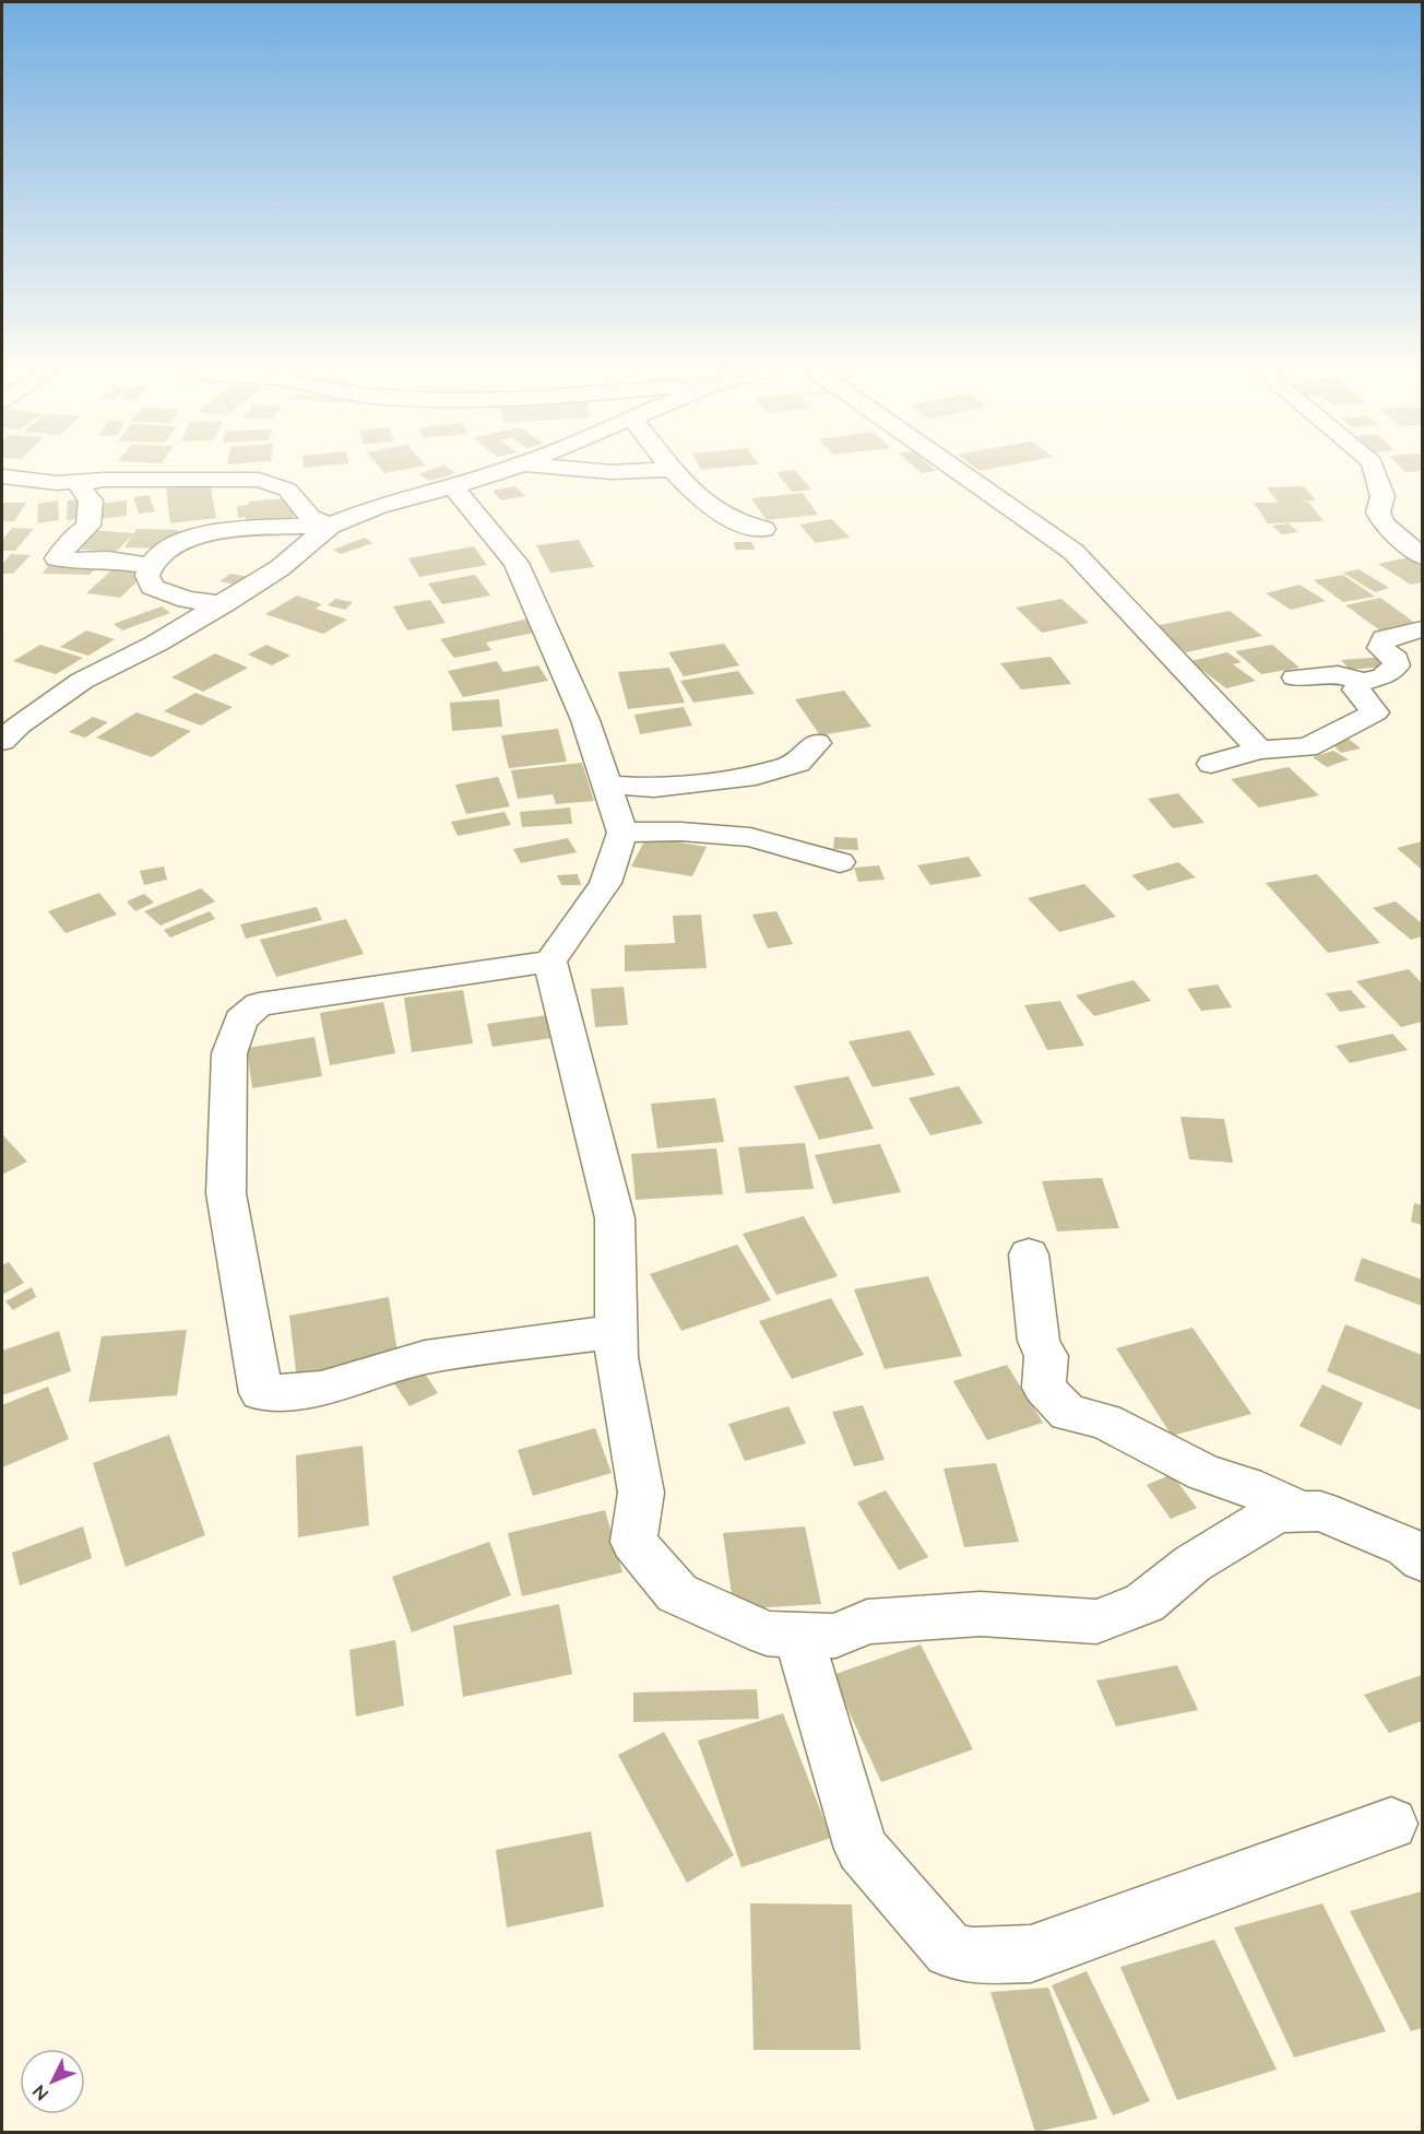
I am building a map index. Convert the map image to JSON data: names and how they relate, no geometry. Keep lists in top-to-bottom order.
{
  "north": "bottom left"
}
